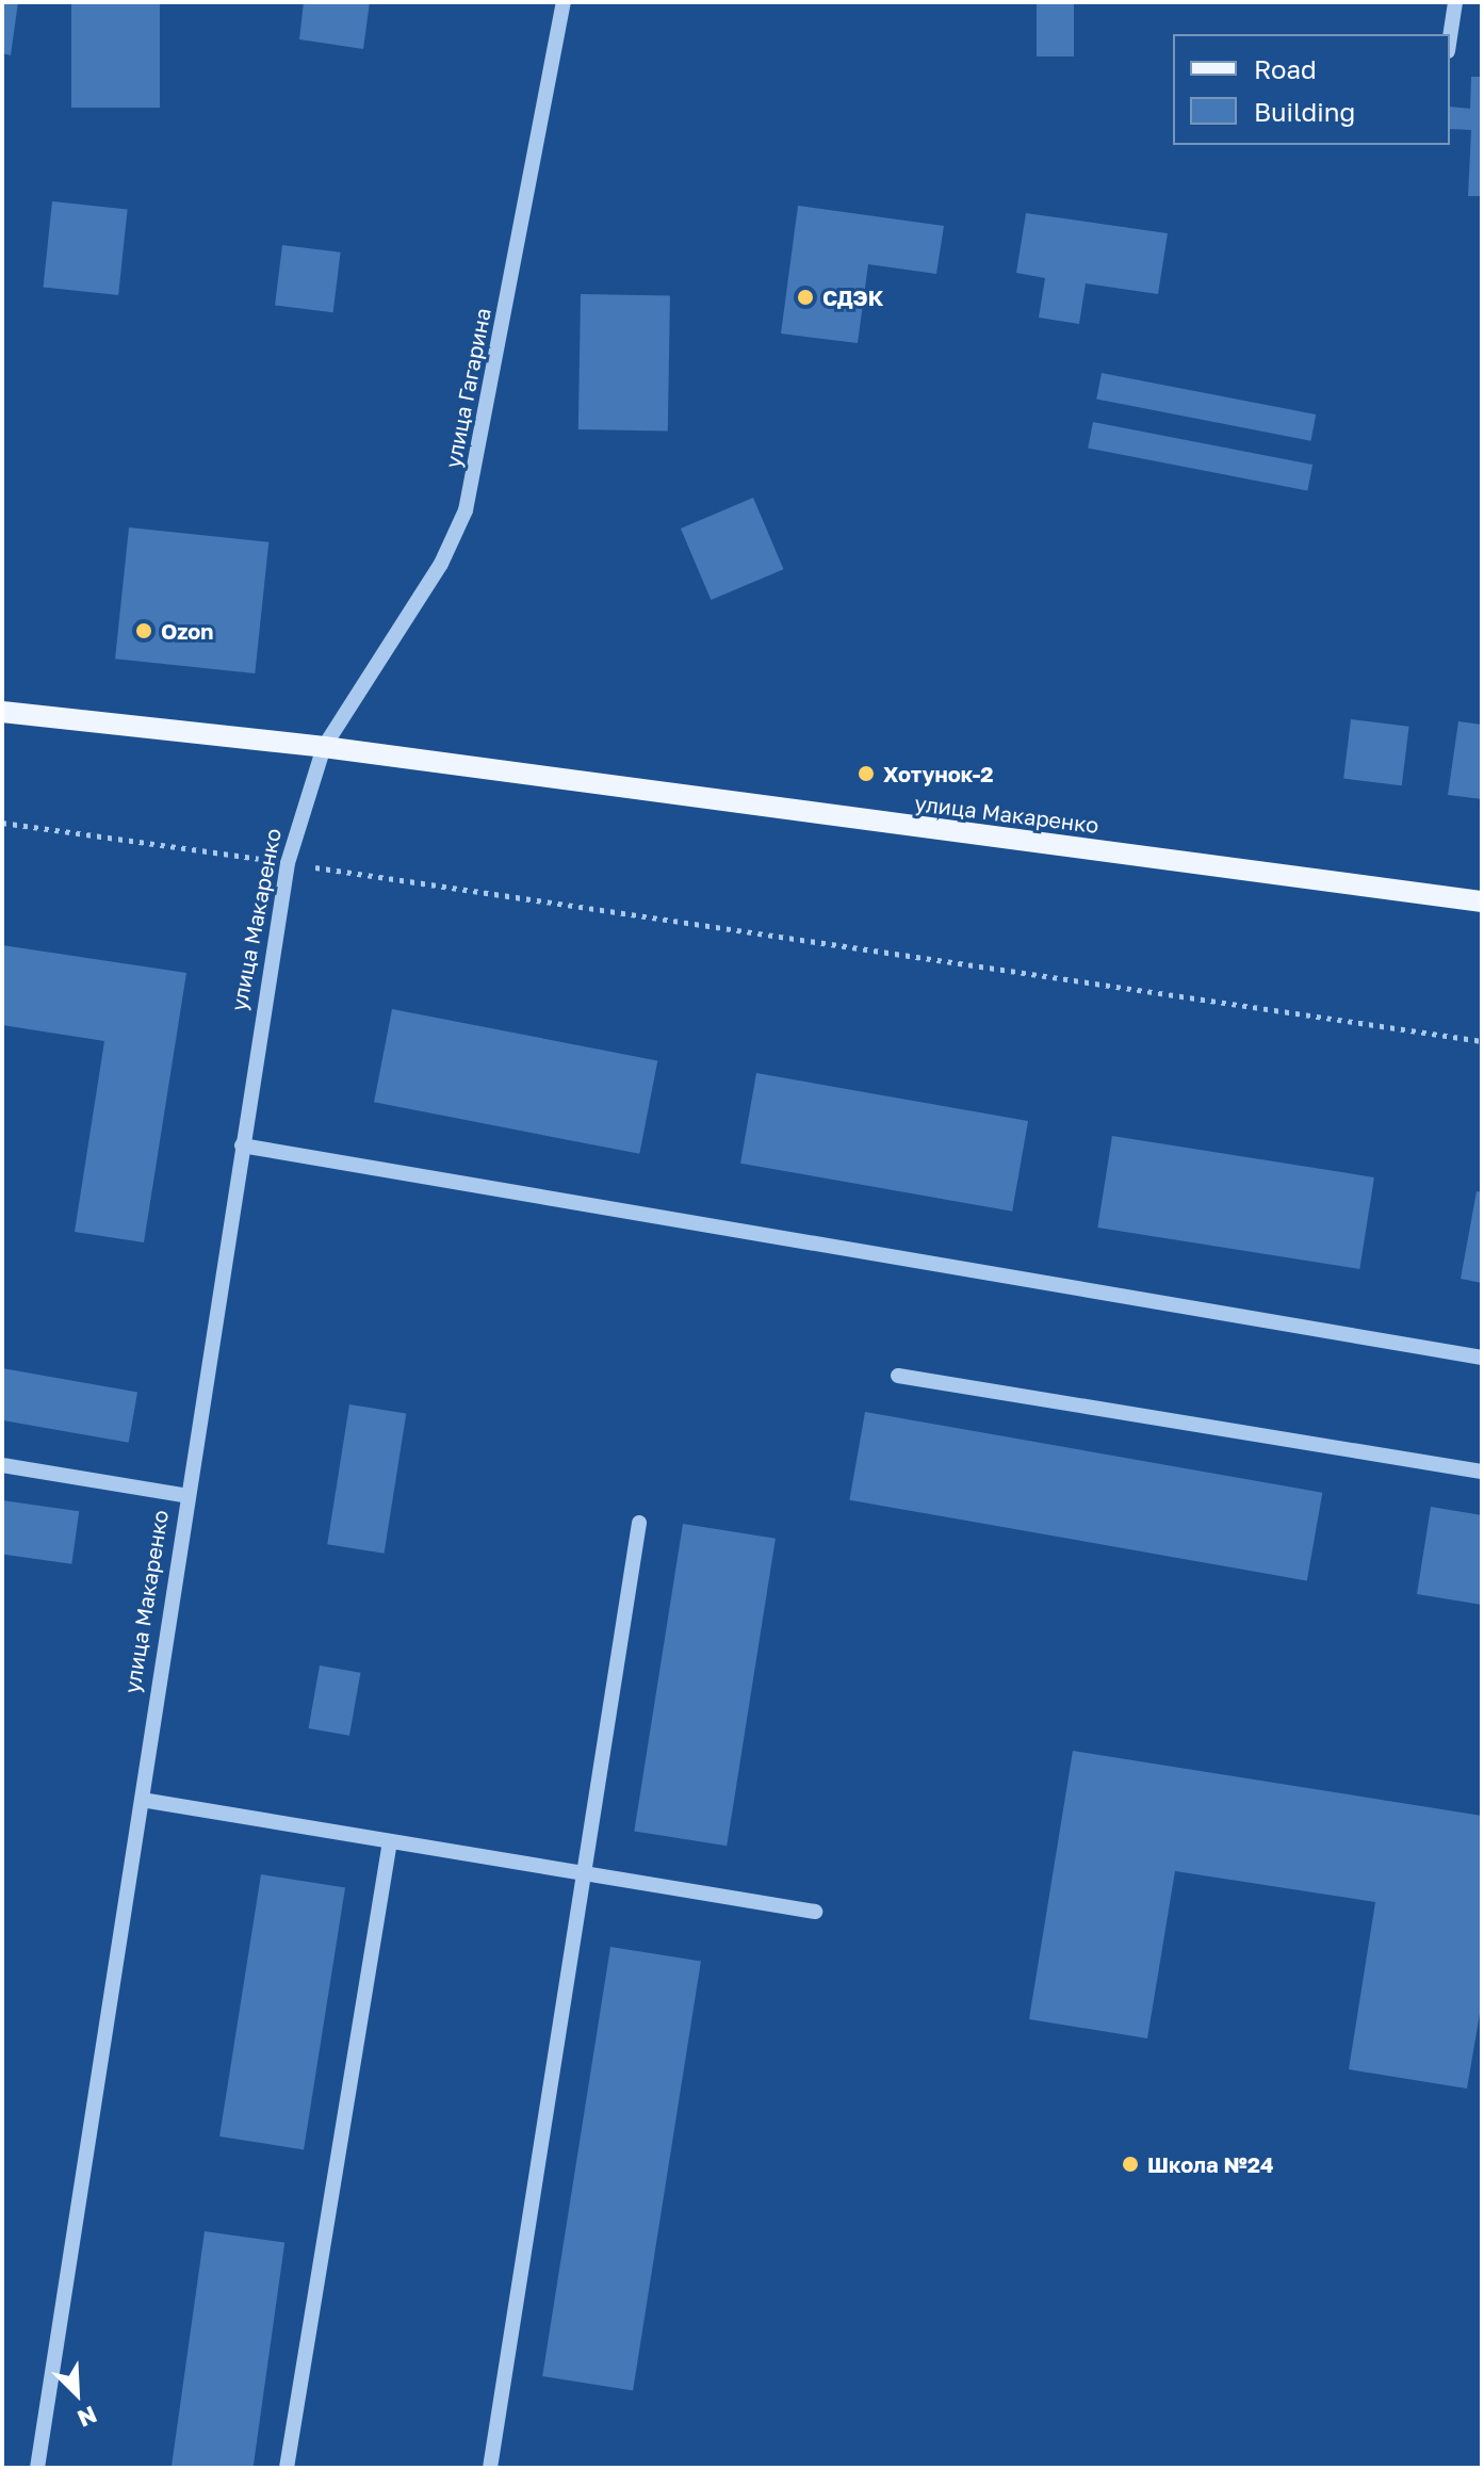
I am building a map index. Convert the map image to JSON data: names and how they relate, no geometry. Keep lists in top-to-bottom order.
{
  "streets": {
    "main road": ["улица Макаренко"],
    "street": ["улица Гагарина"]
  },
  "crossings": [
    ["улица Гагарина", "улица Макаренко"]
  ],
  "places": [
    "СДЭК",
    "Ozon",
    "Хотунок-2",
    "Школа №24"
  ],
  "legend": ["Road", "Building"],
  "north": "bottom right"
}
